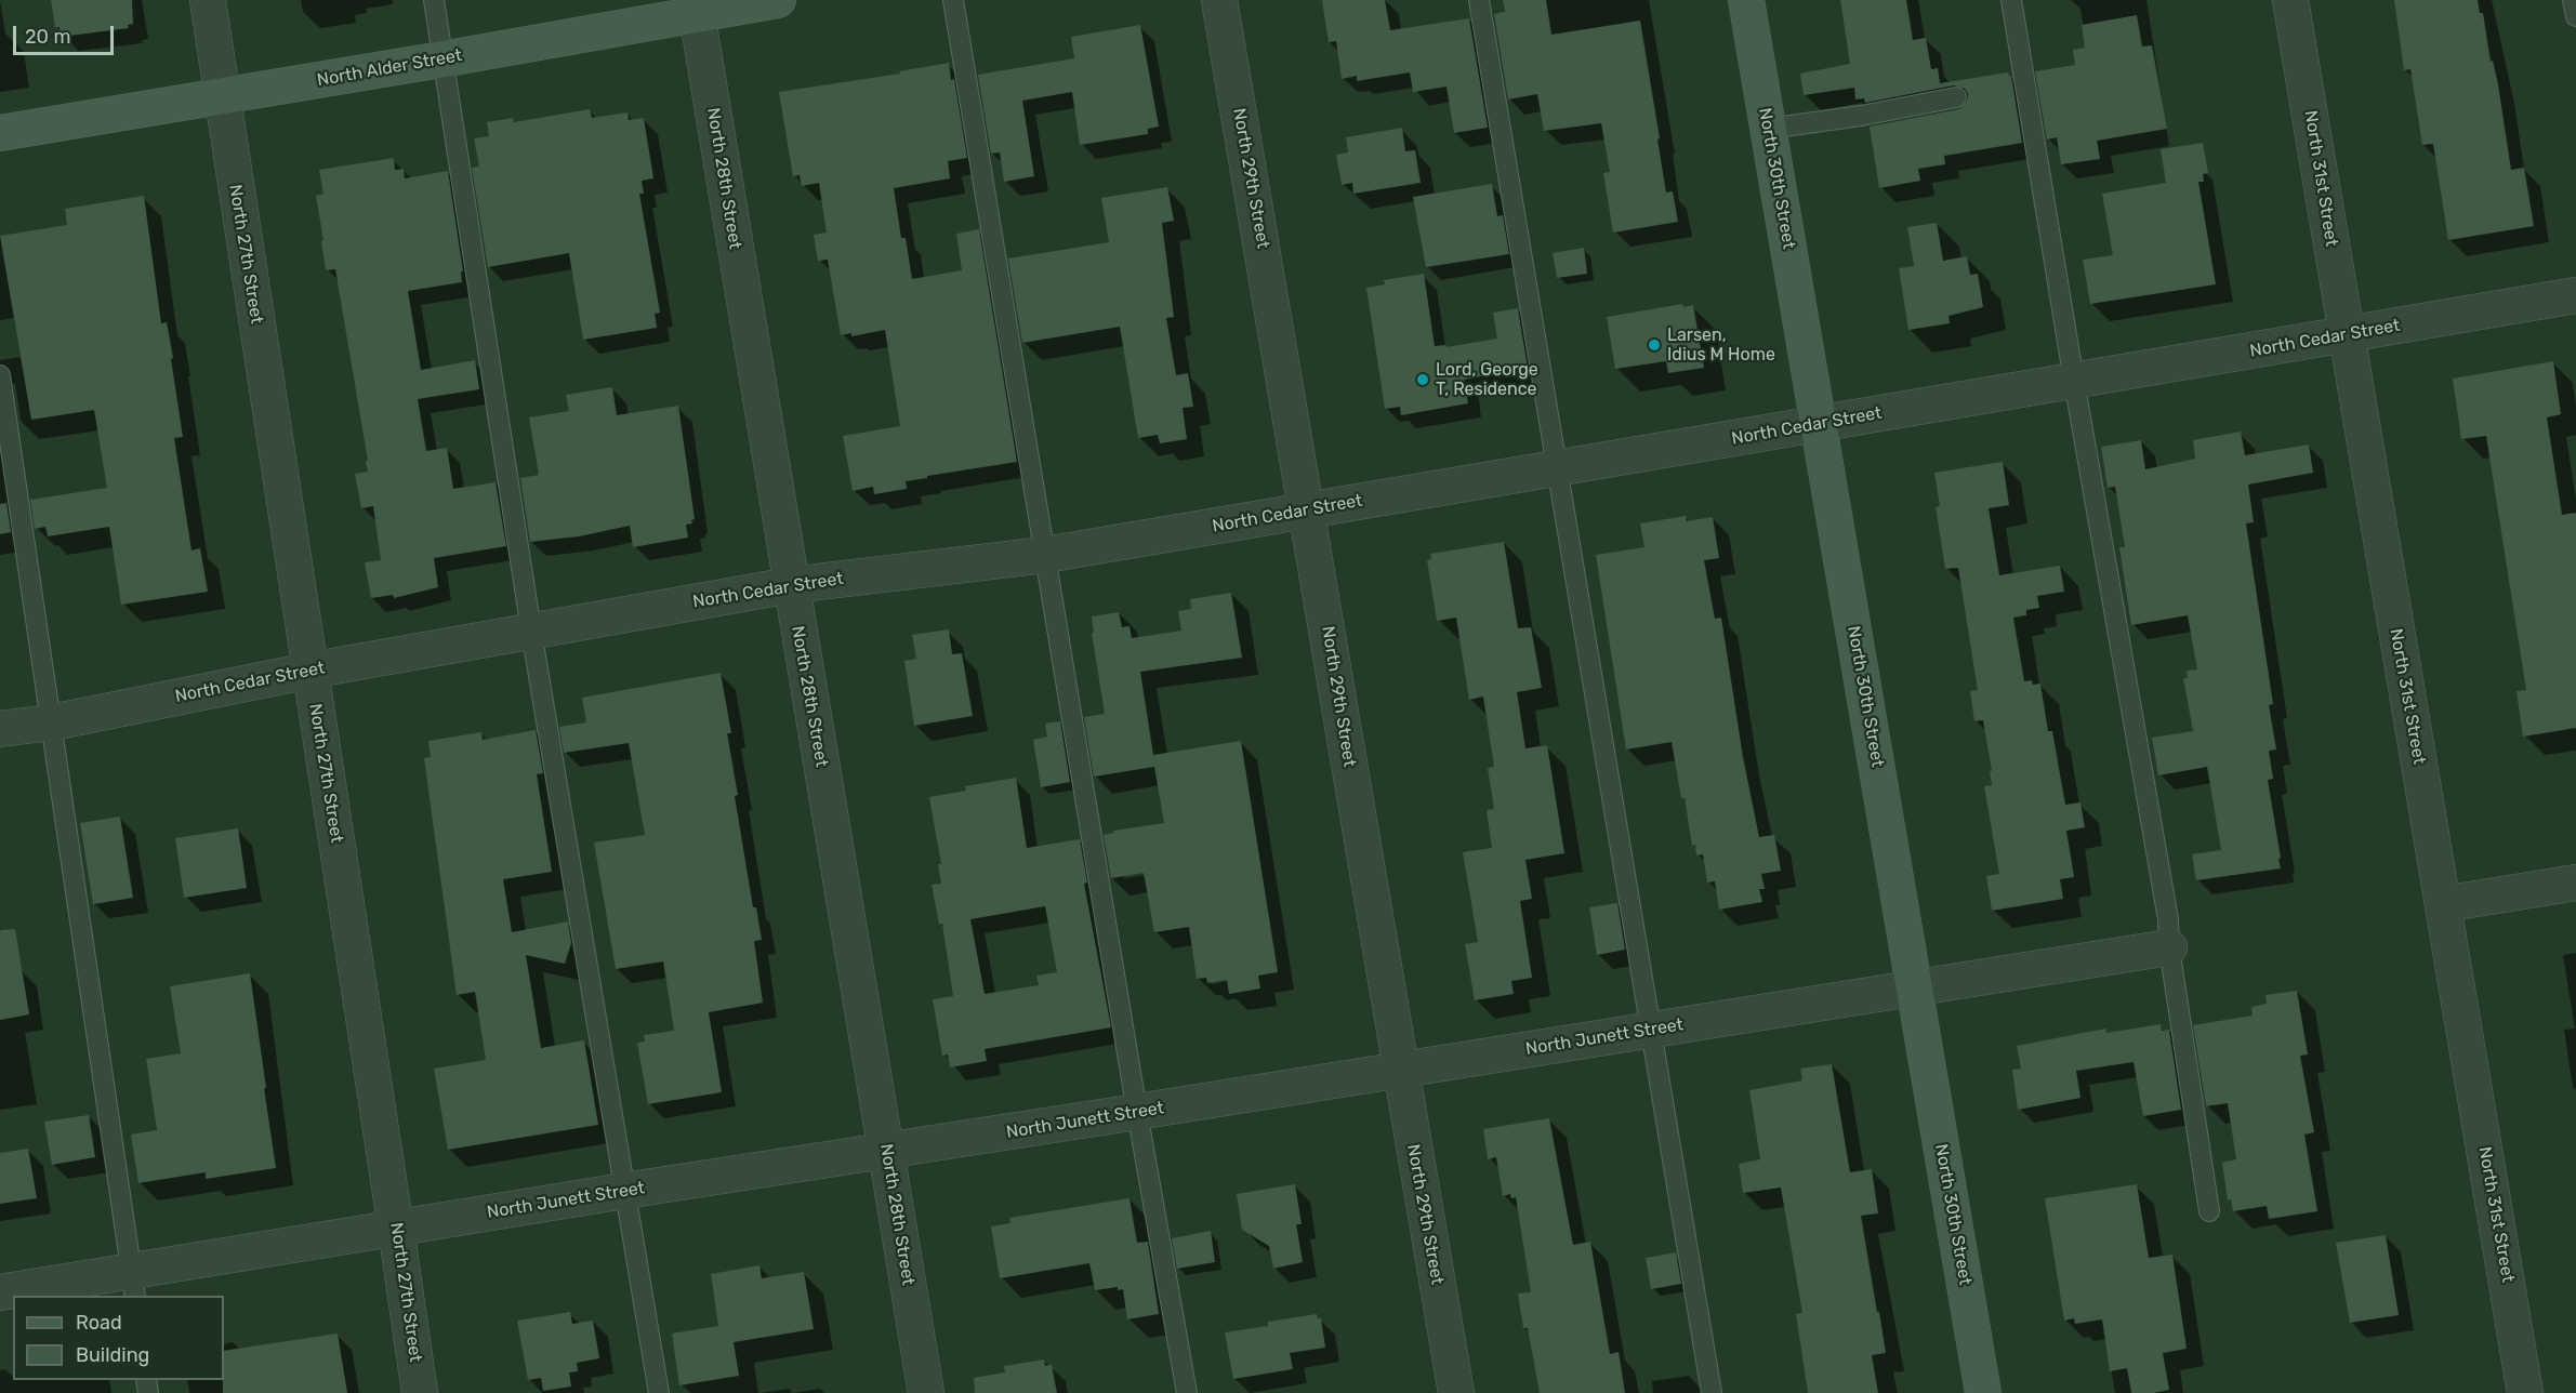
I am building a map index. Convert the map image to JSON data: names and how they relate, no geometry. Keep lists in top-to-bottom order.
{
  "streets": {
    "main road": ["North Alder Street", "North 30th Street"],
    "street": [
      "North 28th Street",
      "North 29th Street",
      "North 31st Street",
      "North 27th Street",
      "North Cedar Street",
      "North Junett Street"
    ]
  },
  "crossings": [
    ["North Alder Street", "North 28th Street"],
    ["North Alder Street", "North 27th Street"],
    ["North 28th Street", "North Cedar Street"],
    ["North 28th Street", "North Junett Street"],
    ["North 29th Street", "North Cedar Street"],
    ["North 29th Street", "North Junett Street"],
    ["North 30th Street", "North Cedar Street"],
    ["North 30th Street", "North Junett Street"],
    ["North 31st Street", "North Cedar Street"],
    ["North 27th Street", "North Cedar Street"],
    ["North 27th Street", "North Junett Street"]
  ],
  "places": ["Larsen, Idius M Home", "Lord, George T, Residence"],
  "legend": ["Road", "Building"],
  "scale_bar": "20 m"
}
